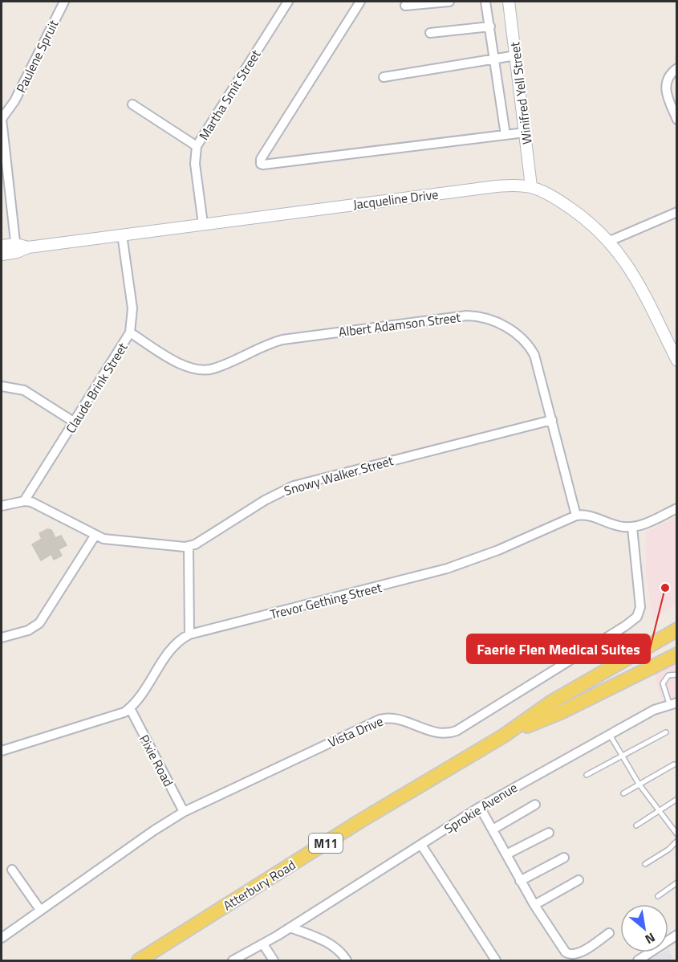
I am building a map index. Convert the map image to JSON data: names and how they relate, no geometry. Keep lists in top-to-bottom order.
{
  "streets": {
    "main road": ["M11", "Atterbury Road"],
    "street": [
      "Paulene Spruit",
      "Winifred Yell Street",
      "Martha Smit Street",
      "Jacqueline Drive",
      "Albert Adamson Street",
      "Claude Brink Street",
      "Snowy Walker Street",
      "Trevor Gething Street",
      "Vista Drive",
      "Pixie Road",
      "Sprokie Avenue"
    ]
  },
  "crossings": [
    ["Paulene Spruit", "Jacqueline Drive"],
    ["Winifred Yell Street", "Jacqueline Drive"],
    ["Martha Smit Street", "Jacqueline Drive"],
    ["Jacqueline Drive", "Claude Brink Street"],
    ["Albert Adamson Street", "Claude Brink Street"],
    ["Albert Adamson Street", "Snowy Walker Street"],
    ["Albert Adamson Street", "Trevor Gething Street"],
    ["Trevor Gething Street", "Pixie Road"],
    ["Vista Drive", "Pixie Road"]
  ],
  "places": ["Faerie Flen Medical Suites"],
  "north": "bottom right"
}
